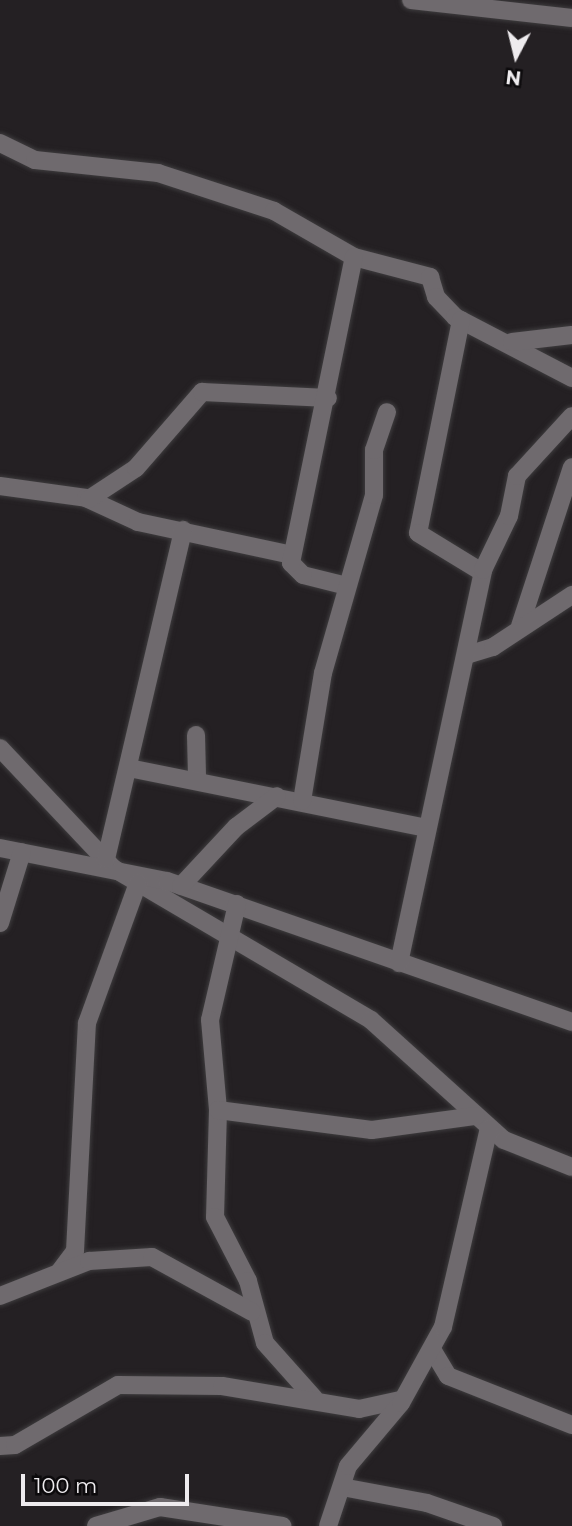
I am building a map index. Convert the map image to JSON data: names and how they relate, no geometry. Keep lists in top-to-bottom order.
{
  "scale_bar": "100 m",
  "north": "bottom"
}
